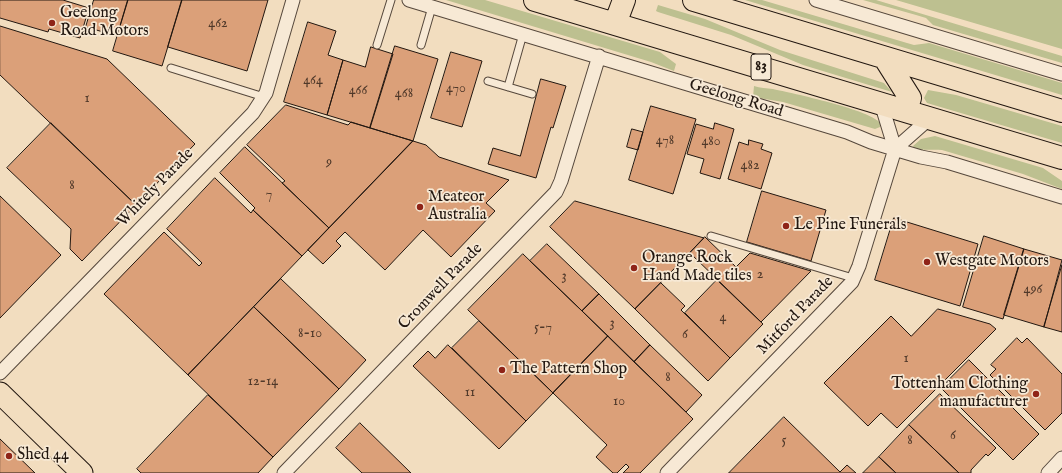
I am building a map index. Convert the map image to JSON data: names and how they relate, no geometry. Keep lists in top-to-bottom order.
{
  "streets": {
    "highway": ["83"],
    "street": [
      "Geelong Road",
      "Whitely Parade",
      "Cromwell Parade",
      "Mitford Parade"
    ]
  },
  "crossings": [
    ["Geelong Road", "Cromwell Parade"],
    ["Geelong Road", "Mitford Parade"]
  ],
  "places": [
    "Geelong Road Motors",
    "Meateor Australia",
    "Le Pine Funerals",
    "Westgate Motors",
    "Orange Rock Hand Made tiles",
    "The Pattern Shop",
    "Tottenham Clothing manufacturer",
    "Shed 44"
  ],
  "house_numbers": [
    "462",
    "464",
    "470",
    "466",
    "468",
    "1",
    "478",
    "480",
    "9",
    "482",
    "8",
    "7",
    "2",
    "3",
    "496",
    "4",
    "3",
    "5-7",
    "8-10",
    "6",
    "1",
    "8",
    "12-14",
    "11",
    "10",
    "6",
    "5",
    "8"
  ]
}
